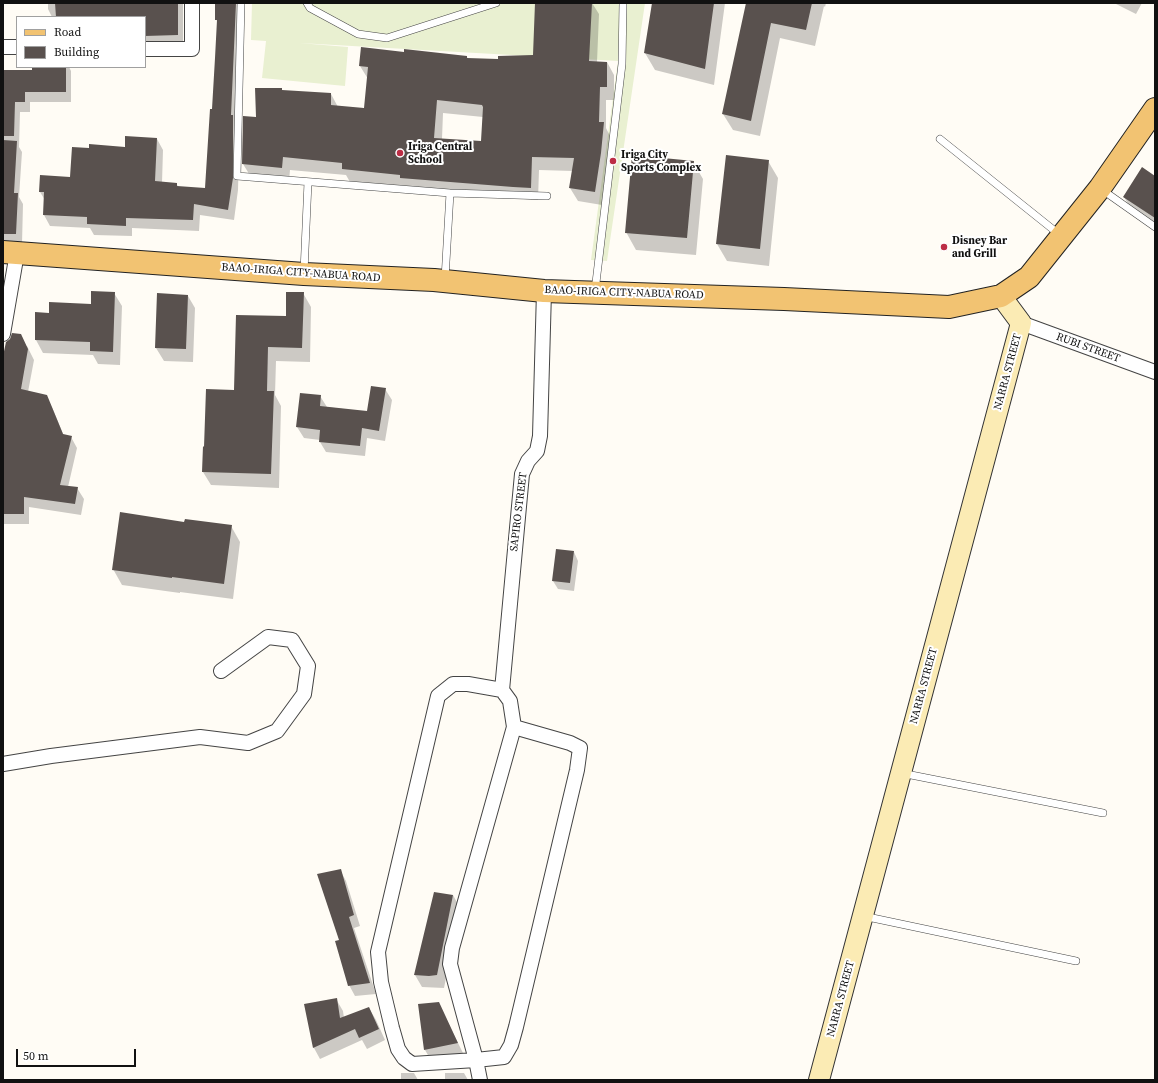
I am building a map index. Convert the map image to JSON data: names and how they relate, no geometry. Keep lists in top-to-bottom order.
{
  "streets": {
    "main road": ["BAAO-IRIGA CITY-NABUA ROAD"],
    "street": ["RUBI STREET", "NARRA STREET", "SAPIRO STREET"]
  },
  "crossings": [
    ["BAAO-IRIGA CITY-NABUA ROAD", "NARRA STREET"],
    ["BAAO-IRIGA CITY-NABUA ROAD", "SAPIRO STREET"],
    ["RUBI STREET", "NARRA STREET"]
  ],
  "places": ["Iriga Central School", "Iriga City Sports Complex", "Disney Bar and Grill"],
  "legend": ["Road", "Building"],
  "scale_bar": "50 m"
}
